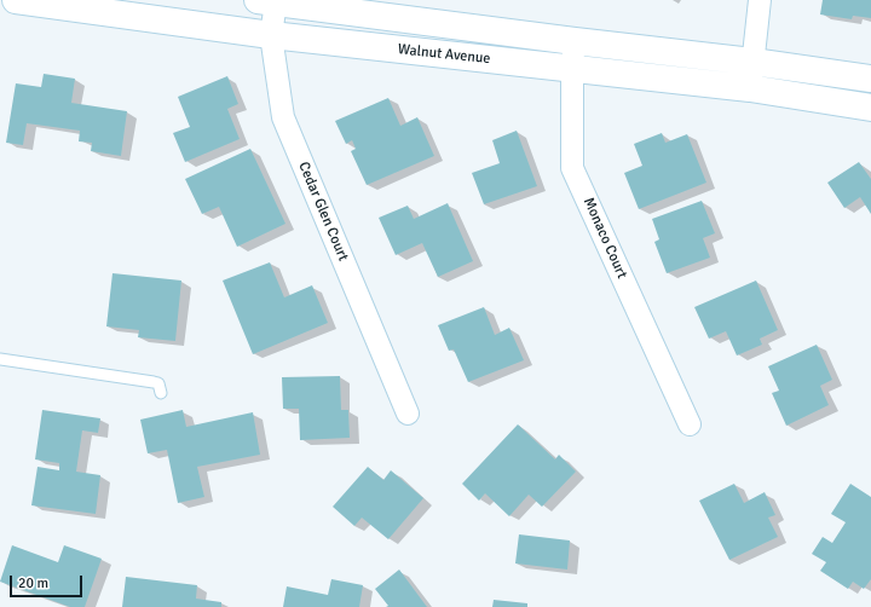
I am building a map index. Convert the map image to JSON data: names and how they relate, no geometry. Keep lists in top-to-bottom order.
{
  "streets": {
    "street": ["Walnut Avenue", "Cedar Glen Court", "Monaco Court"]
  },
  "crossings": [
    ["Walnut Avenue", "Cedar Glen Court"],
    ["Walnut Avenue", "Monaco Court"]
  ],
  "scale_bar": "20 m"
}
